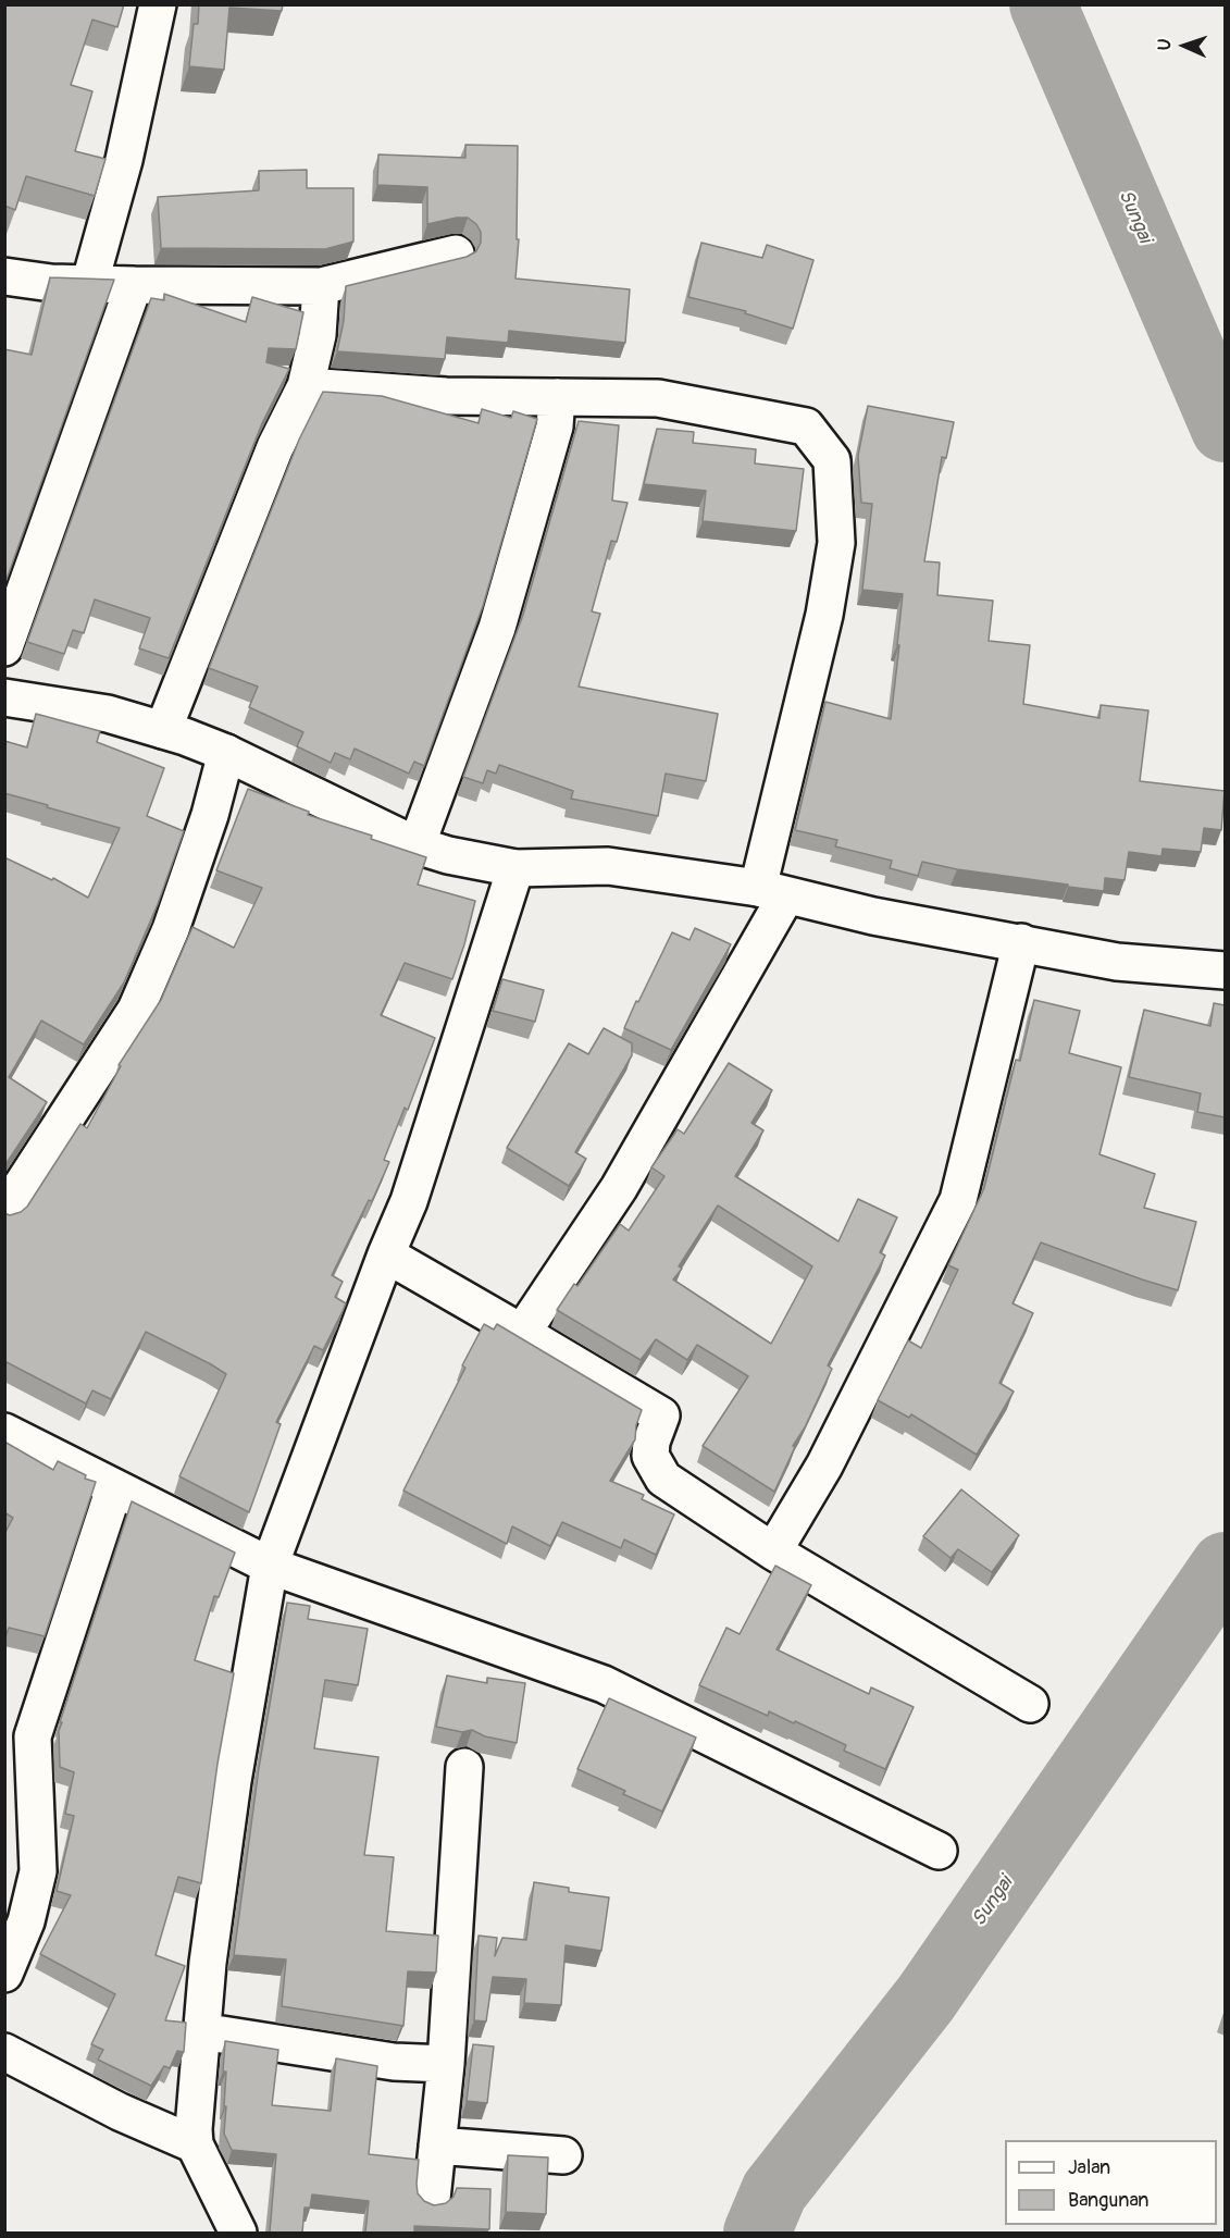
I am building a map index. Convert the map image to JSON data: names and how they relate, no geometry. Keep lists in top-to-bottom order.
{
  "water": ["Sungai"],
  "legend": ["Jalan", "Bangunan"],
  "north": "left"
}
